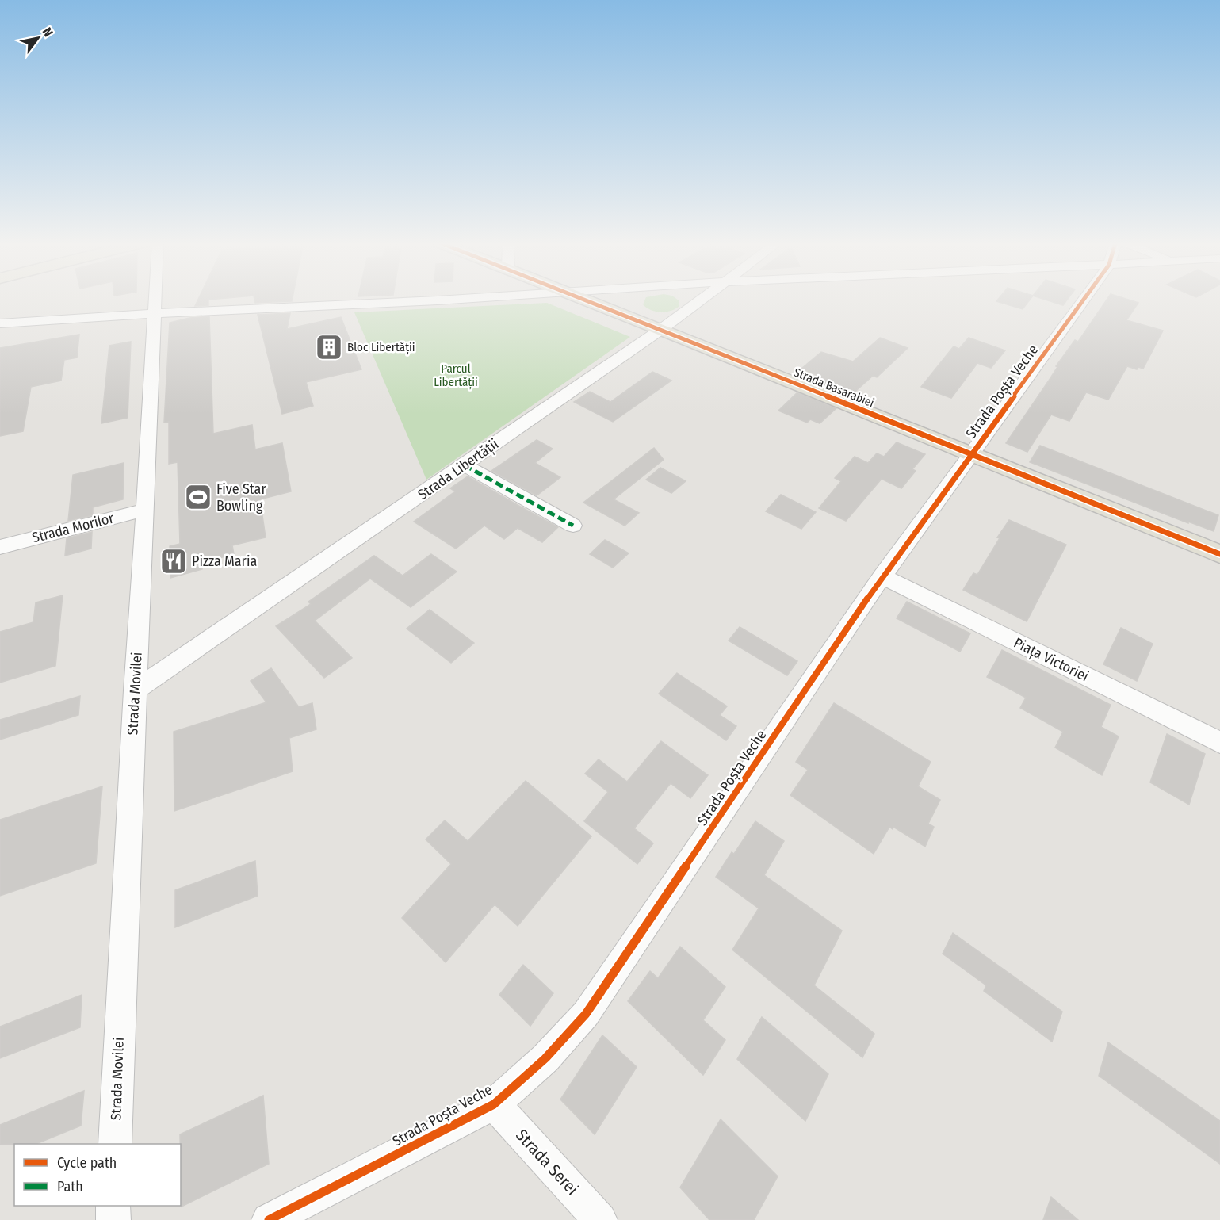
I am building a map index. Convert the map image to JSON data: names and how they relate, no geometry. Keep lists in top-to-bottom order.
{
  "streets": {
    "main road": ["Strada Basarabiei"],
    "street": [
      "Strada Poșta Veche",
      "Strada Libertății",
      "Strada Morilor",
      "Piața Victoriei",
      "Strada Movilei",
      "Strada Serei"
    ]
  },
  "crossings": [
    ["Strada Basarabiei", "Strada Poșta Veche"],
    ["Strada Basarabiei", "Strada Libertății"],
    ["Strada Poșta Veche", "Piața Victoriei"],
    ["Strada Poșta Veche", "Strada Serei"],
    ["Strada Libertății", "Strada Movilei"],
    ["Strada Morilor", "Strada Movilei"]
  ],
  "parks": ["Parcul Libertății"],
  "places": {
    "building": ["Bloc Libertății"],
    "sports": ["Five Star Bowling"],
    "restaurant": ["Pizza Maria"]
  },
  "legend": ["Cycle path", "Path"],
  "north": "top right"
}
